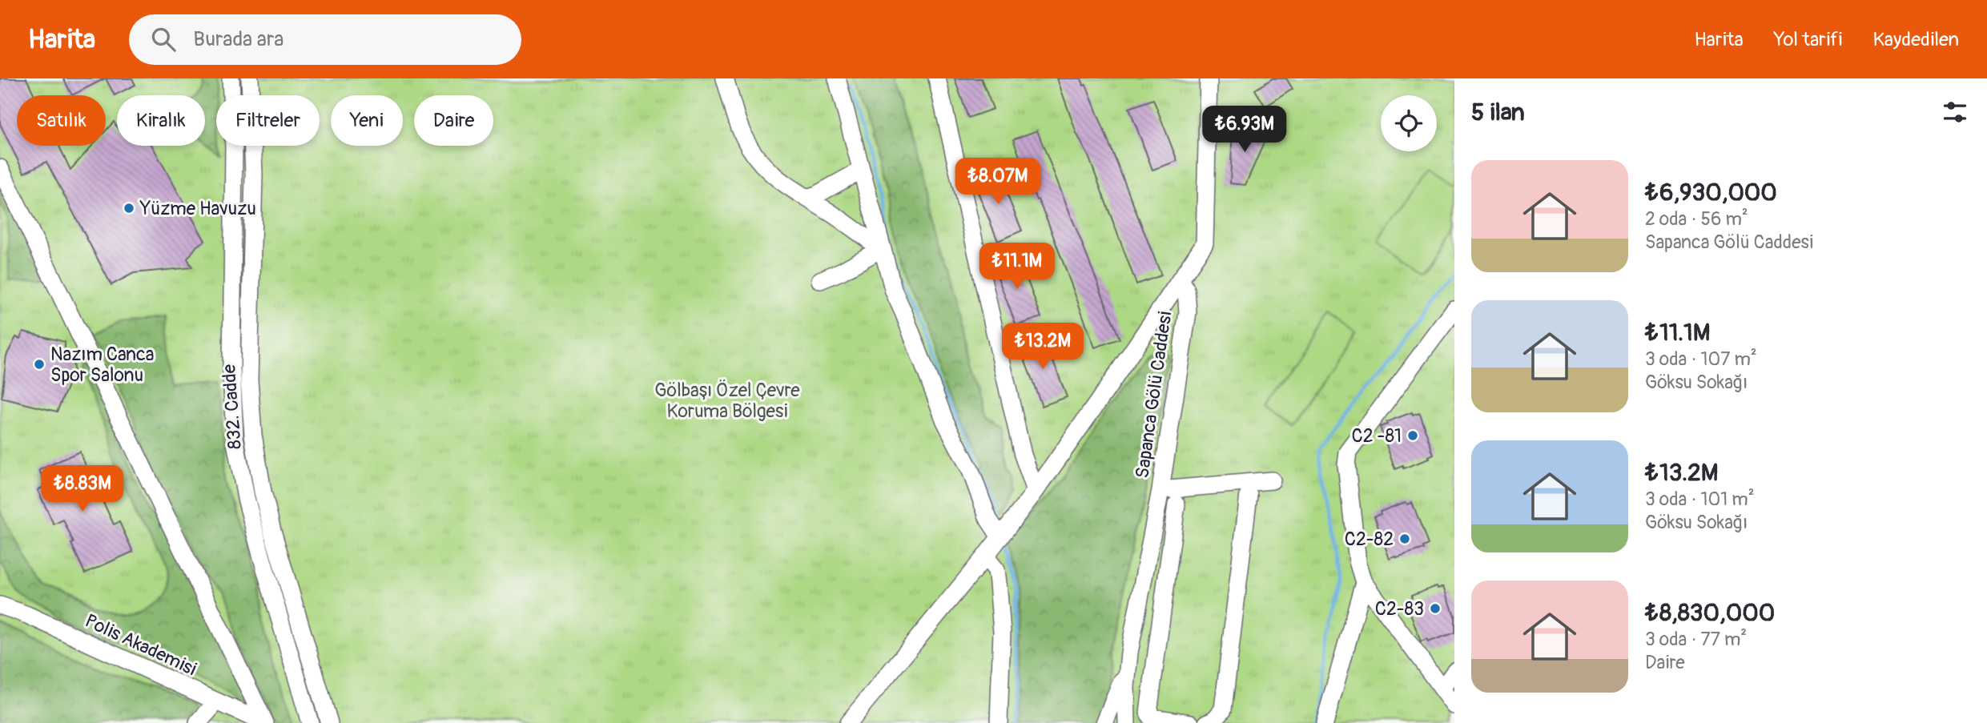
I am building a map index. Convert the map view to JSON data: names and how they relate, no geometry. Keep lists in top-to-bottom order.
{
  "streets": {
    "street": ["Sapanca Gölü Caddesi", "832. Cadde", "Polis Akademisi"]
  },
  "parks": ["Gölbaşı Özel Çevre Koruma Bölgesi"],
  "places": [
    "Yüzme Havuzu",
    "Nazım Canca Spor Salonu",
    "C2 -81",
    "C2-82",
    "C2-83"
  ],
  "page": {
    "header": "Harita",
    "search": "Burada ara",
    "nav": ["Harita", "Yol tarifi", "Kaydedilen"],
    "heading": "5 ilan",
    "chip": [
      "Satılık",
      "Kiralık",
      "Filtreler",
      "Yeni",
      "Daire"
    ],
    "price": [
      "₺6.93M",
      "₺8.07M",
      "₺11.1M",
      "₺13.2M",
      "₺8.83M"
    ],
    "list": [
      {
        "name": "₺6,930,000",
        "note": "2 oda · 56 m² · Sapanca Gölü Caddesi"
      },
      {
        "name": "₺11.1M",
        "note": "3 oda · 107 m² · Göksu Sokağı"
      },
      {
        "name": "₺13.2M",
        "note": "3 oda · 101 m² · Göksu Sokağı"
      },
      {
        "name": "₺8,830,000",
        "note": "3 oda · 77 m² · Daire"
      }
    ]
  }
}
